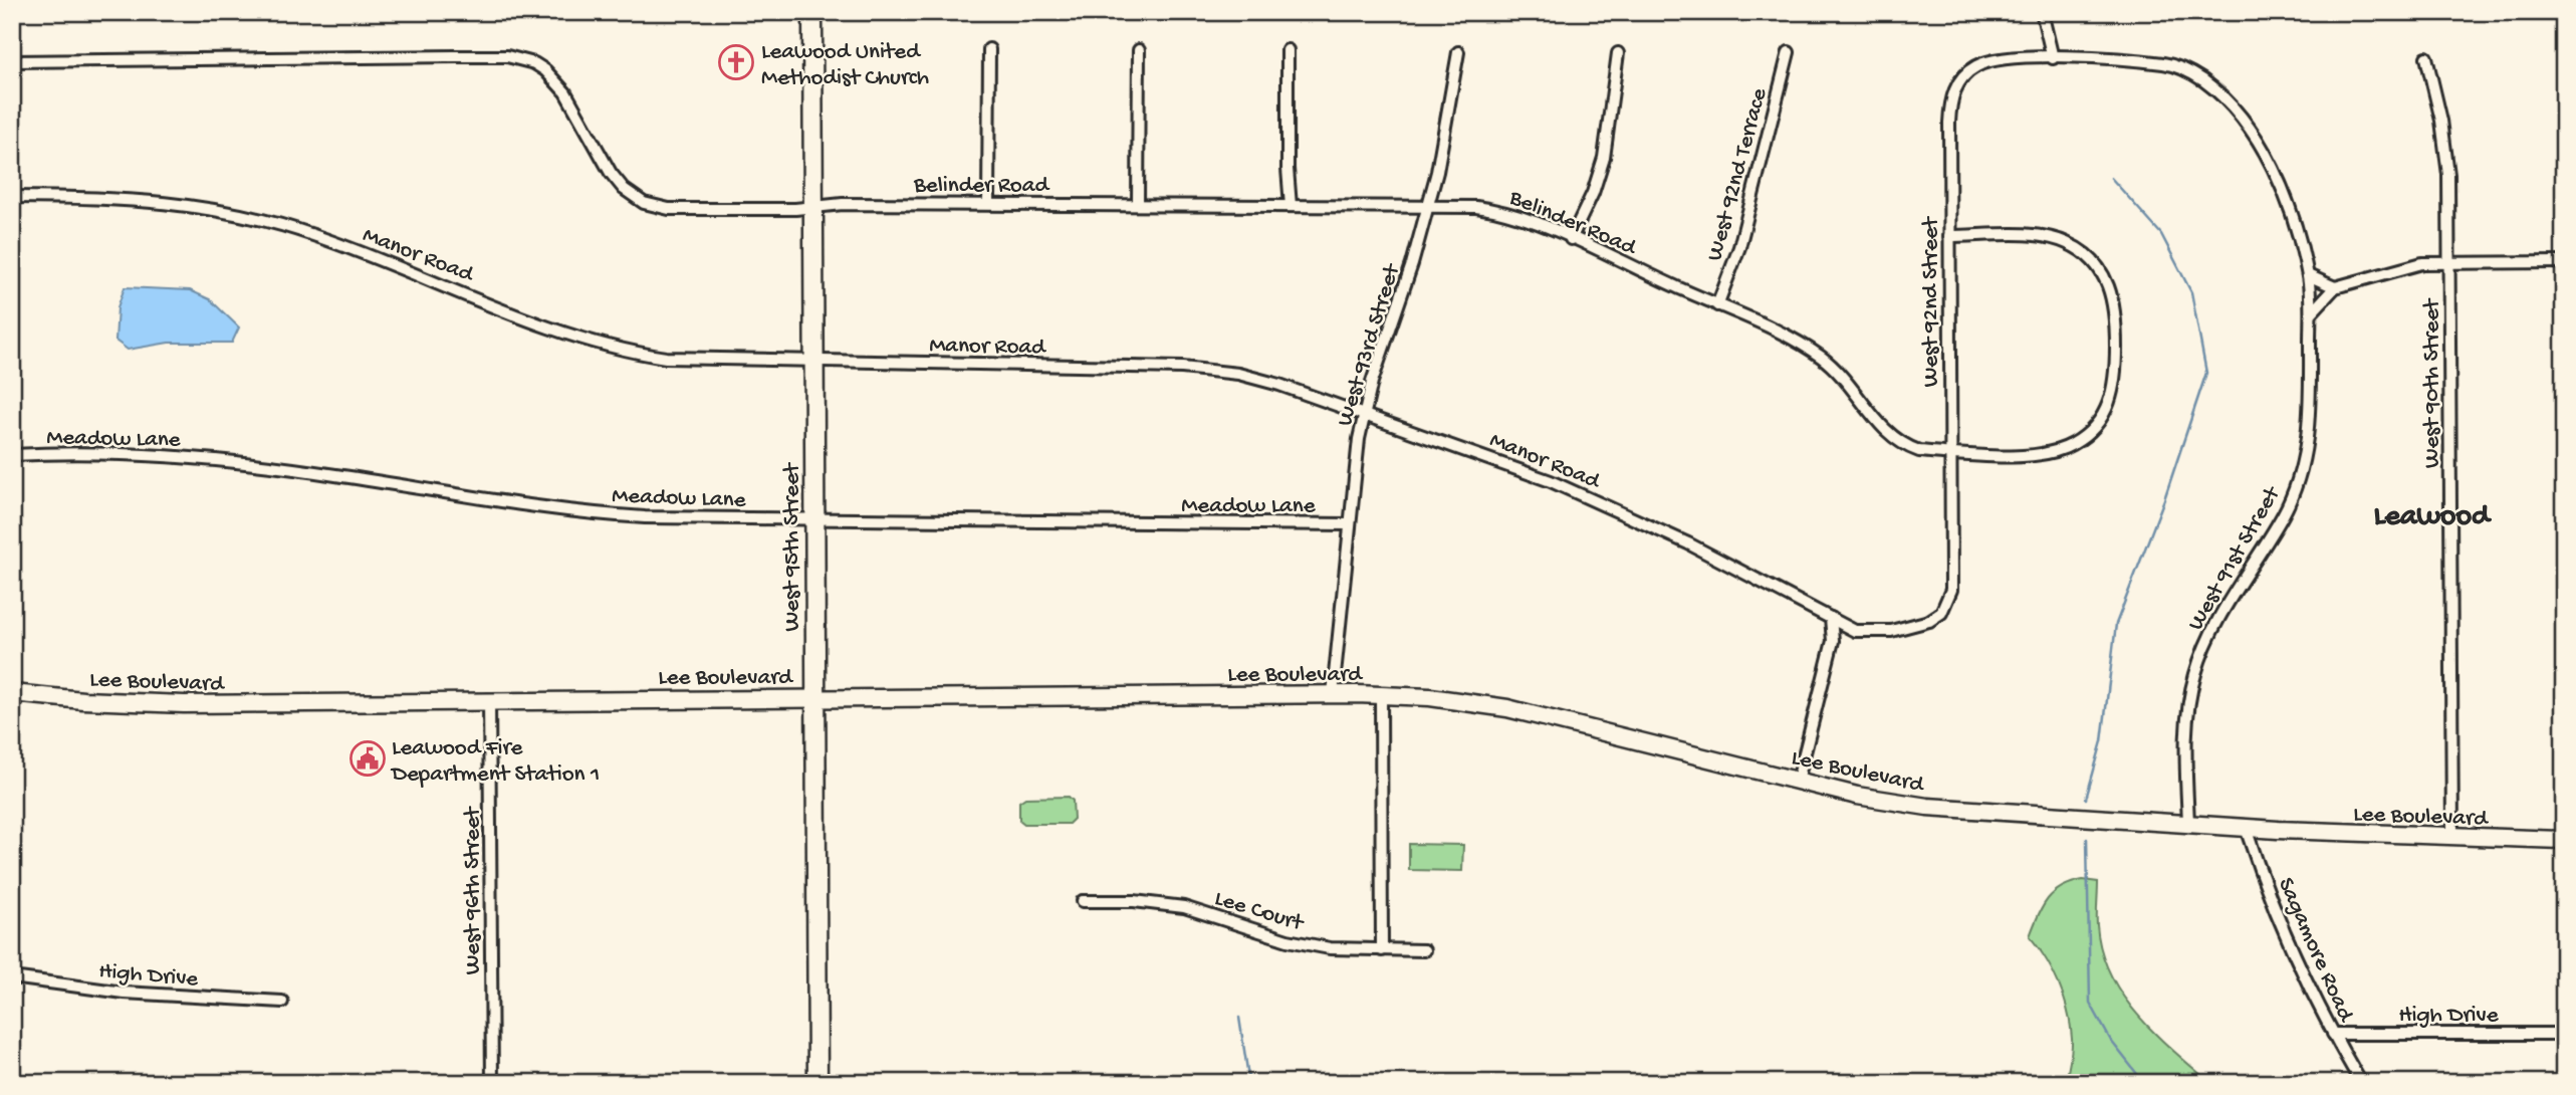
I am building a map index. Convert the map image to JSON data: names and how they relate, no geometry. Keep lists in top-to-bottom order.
{
  "streets": {
    "main road": ["West 95th Street"],
    "street": [
      "West 92nd Terrace",
      "Belinder Road",
      "Manor Road",
      "West 92nd Street",
      "West 93rd Street",
      "West 90th Street",
      "Meadow Lane",
      "West 91st Street",
      "Lee Boulevard",
      "West 96th Street",
      "Lee Court",
      "Sagamore Road",
      "High Drive"
    ]
  },
  "crossings": [
    ["West 92nd Terrace", "Belinder Road"],
    ["Belinder Road", "West 92nd Street"],
    ["Belinder Road", "West 93rd Street"],
    ["Belinder Road", "West 95th Street"],
    ["Manor Road", "West 92nd Street"],
    ["Manor Road", "West 93rd Street"],
    ["Manor Road", "West 95th Street"],
    ["West 92nd Street", "West 91st Street"],
    ["West 93rd Street", "Meadow Lane"],
    ["West 93rd Street", "Lee Boulevard"],
    ["West 90th Street", "Lee Boulevard"],
    ["Meadow Lane", "West 95th Street"],
    ["West 95th Street", "Lee Boulevard"],
    ["West 91st Street", "Lee Boulevard"],
    ["Lee Boulevard", "West 96th Street"],
    ["Lee Boulevard", "Sagamore Road"],
    ["Sagamore Road", "High Drive"]
  ],
  "districts": ["Leawood"],
  "places": {
    "church": ["Leawood United Methodist Church"],
    "public building": ["Leawood Fire Department Station 1"]
  }
}
